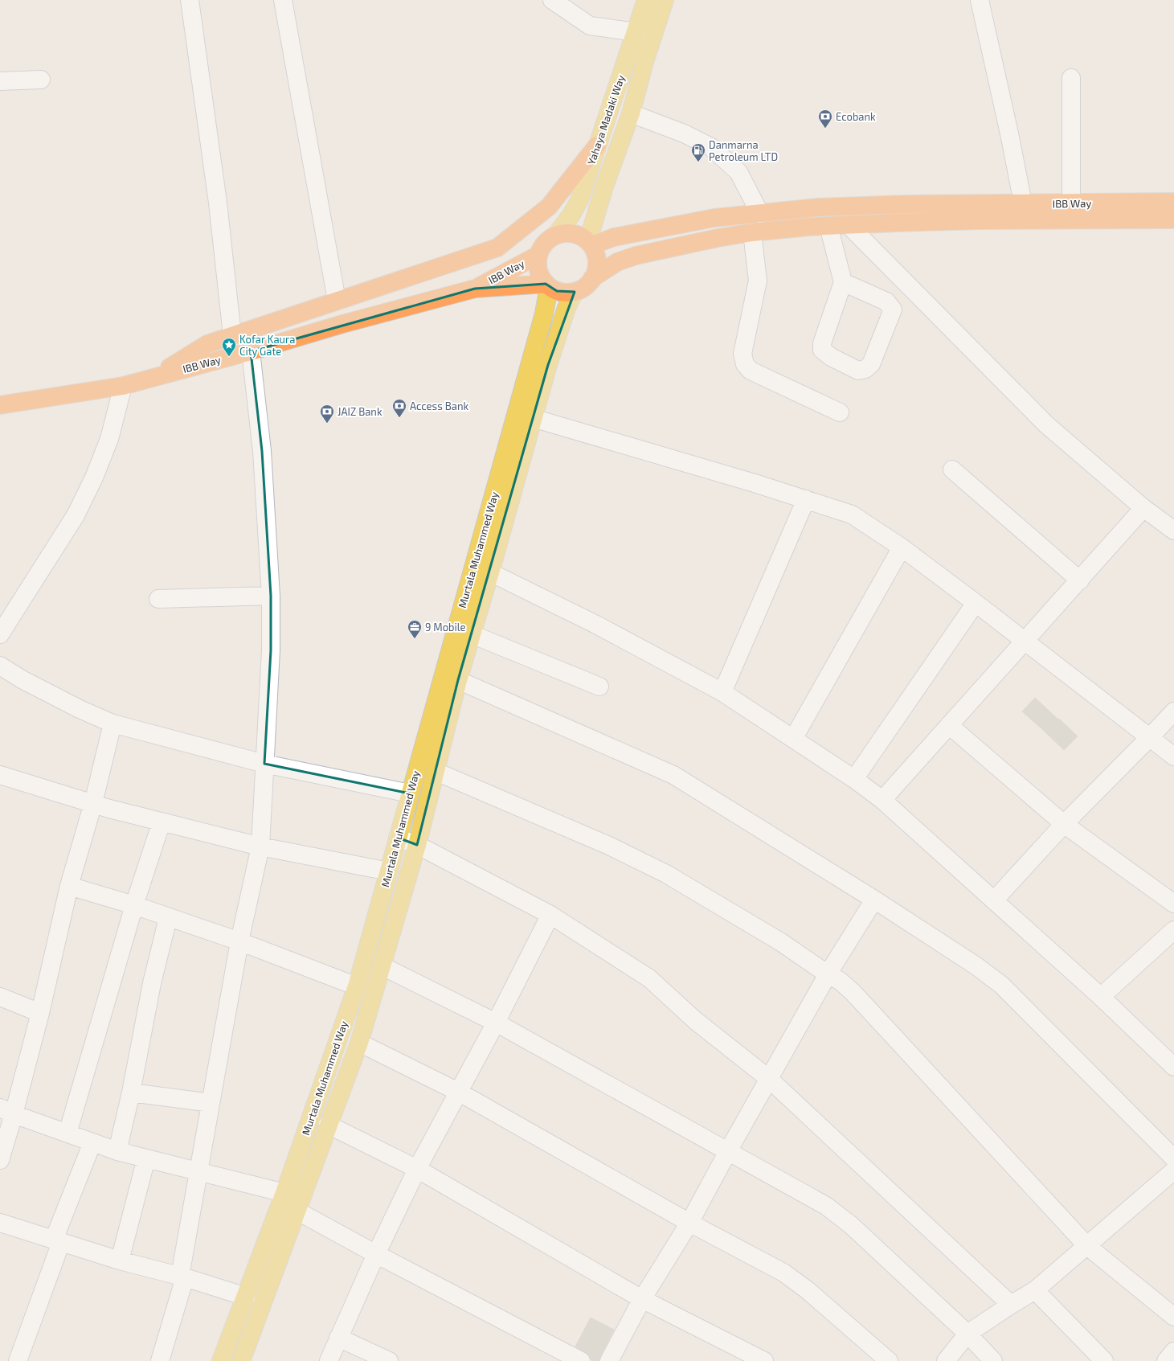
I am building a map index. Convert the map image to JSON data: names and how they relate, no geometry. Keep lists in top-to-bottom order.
{
  "streets": {
    "highway": ["IBB Way"],
    "main road": ["Yahaya Madaki Way", "Murtala Muhammed Way"]
  },
  "crossings": [
    ["Yahaya Madaki Way", "IBB Way"],
    ["Yahaya Madaki Way", "Murtala Muhammed Way"],
    ["IBB Way", "Murtala Muhammed Way"]
  ],
  "places": {
    "bank": ["Ecobank", "Access Bank", "JAIZ Bank"],
    "fuel station": ["Danmarna Petroleum LTD"],
    "place": ["Kofar Kaura City Gate"],
    "office": ["9 Mobile"]
  }
}
